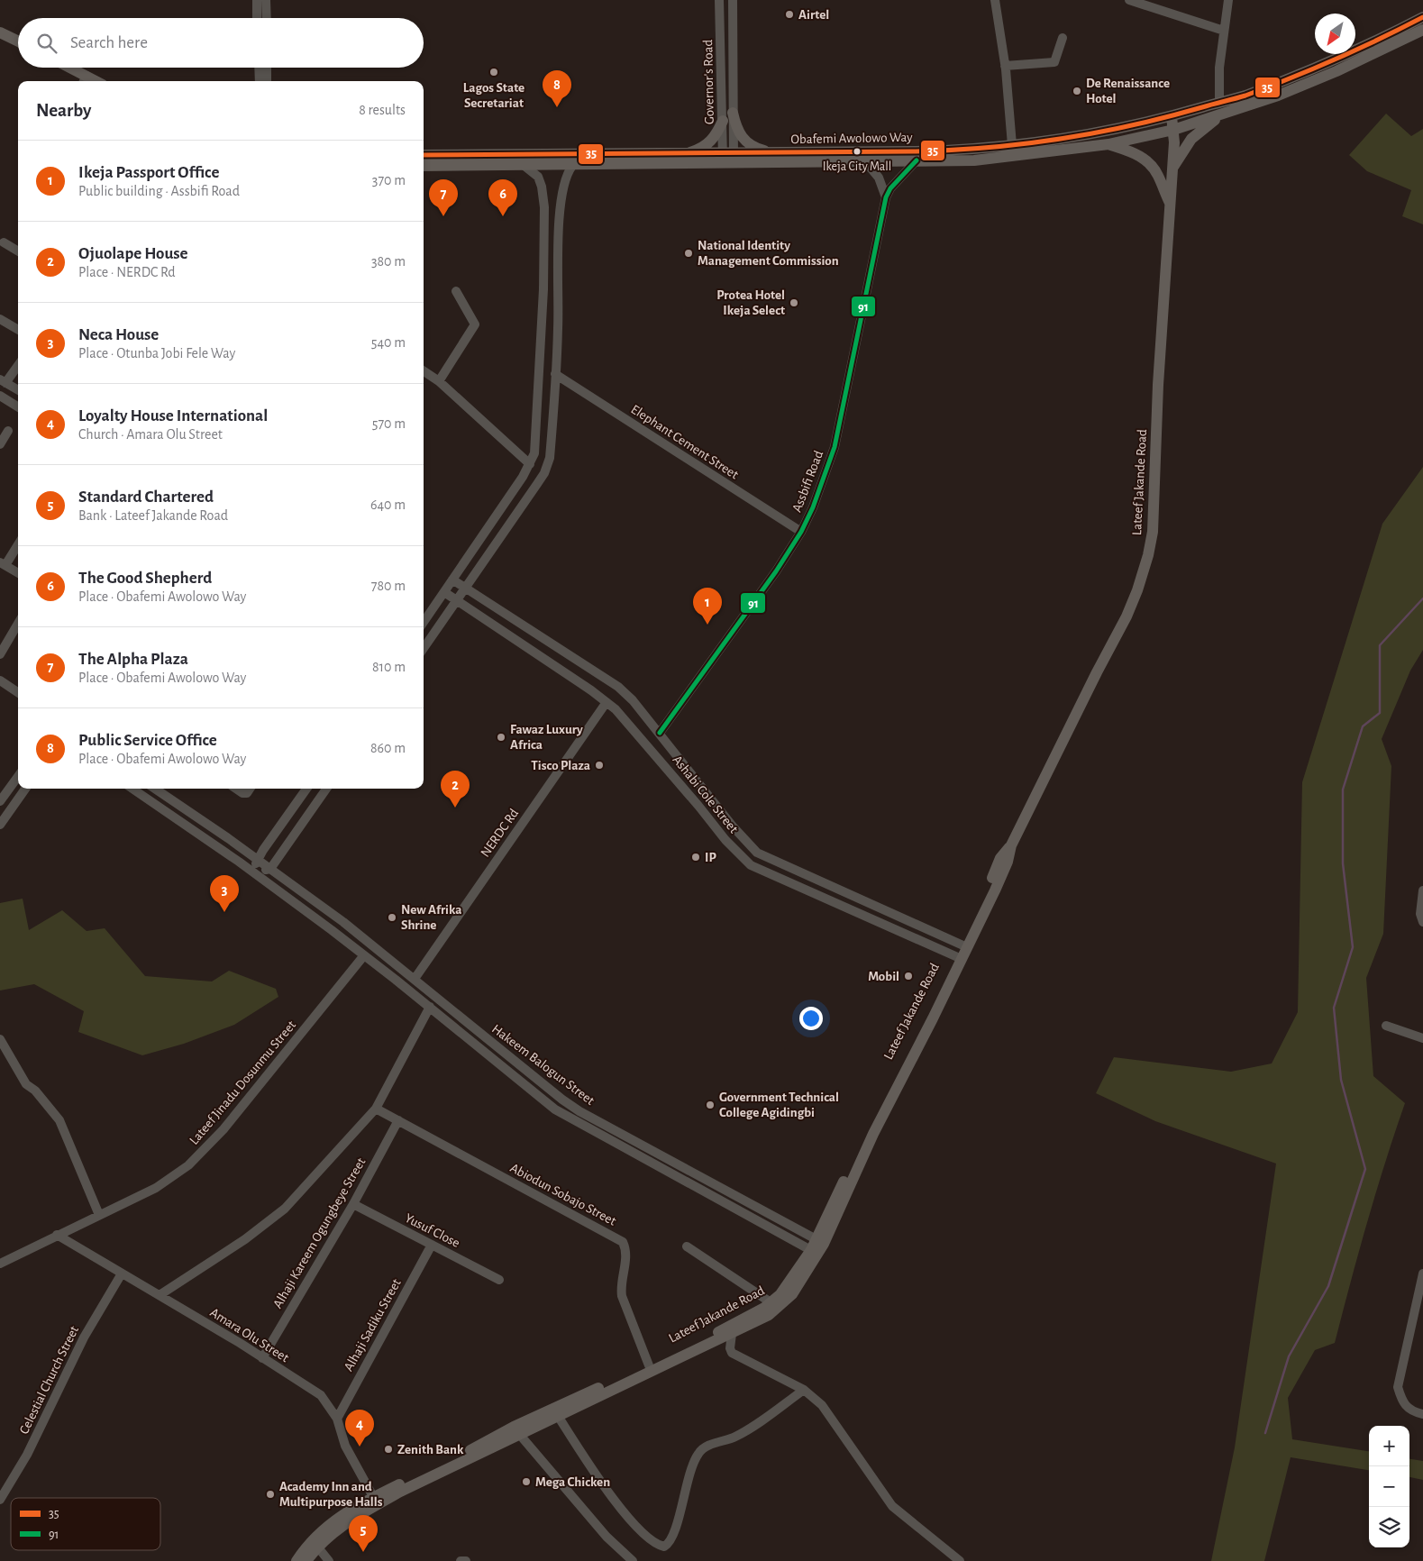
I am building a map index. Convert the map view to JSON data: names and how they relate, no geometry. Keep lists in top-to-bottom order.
{
  "streets": {
    "main road": ["Obafemi Awolowo Way", "Lateef Jakande Road"],
    "street": [
      "Governor's Road",
      "Elephant Cement Street",
      "Assbifi Road",
      "Ashabi Cole Street",
      "NERDC Rd",
      "Hakeem Balogun Street",
      "Lateef Jinadu Dosunmu Street",
      "Abiodun Sobajo Street",
      "Yusuf Close",
      "Alhaji Kareem Ogungbeye Street",
      "Alhaji Sadiku Street",
      "Amara Olu Street",
      "Celestial Church Street"
    ]
  },
  "crossings": [
    ["Governor's Road", "Obafemi Awolowo Way"],
    ["Obafemi Awolowo Way", "Lateef Jakande Road"],
    ["Elephant Cement Street", "Assbifi Road"],
    ["Assbifi Road", "Ashabi Cole Street"],
    ["Lateef Jakande Road", "Ashabi Cole Street"],
    ["Lateef Jakande Road", "Hakeem Balogun Street"],
    ["Lateef Jakande Road", "Abiodun Sobajo Street"],
    ["Lateef Jakande Road", "Amara Olu Street"],
    ["Ashabi Cole Street", "NERDC Rd"],
    ["NERDC Rd", "Hakeem Balogun Street"],
    ["Hakeem Balogun Street", "Lateef Jinadu Dosunmu Street"],
    ["Lateef Jinadu Dosunmu Street", "Amara Olu Street"],
    ["Abiodun Sobajo Street", "Alhaji Kareem Ogungbeye Street"],
    ["Yusuf Close", "Alhaji Kareem Ogungbeye Street"],
    ["Yusuf Close", "Alhaji Sadiku Street"],
    ["Alhaji Kareem Ogungbeye Street", "Amara Olu Street"],
    ["Alhaji Sadiku Street", "Amara Olu Street"],
    ["Amara Olu Street", "Celestial Church Street"]
  ],
  "places": [
    "Airtel",
    "Lagos State Secretariat",
    "De Renaissance Hotel",
    "Ikeja City Mall",
    "National Identity Management Commission",
    "Protea Hotel Ikeja Select",
    "Fawaz Luxury Africa",
    "Tisco Plaza",
    "IP",
    "New Afrika Shrine",
    "Mobil",
    "Government Technical College Agidingbi",
    "Zenith Bank",
    "Mega Chicken",
    "Academy Inn and Multipurpose Halls"
  ],
  "lines": ["transit line 35", "transit line 91"],
  "legend": ["35", "91"],
  "north": "bottom left",
  "page": {
    "search": "Search here",
    "pins": [
      "8",
      "6",
      "7",
      "1",
      "2",
      "3",
      "4",
      "5"
    ],
    "heading": ["Nearby", "8 results"],
    "list": [
      {
        "mark": "1",
        "name": "Ikeja Passport Office",
        "note": "Public building · Assbifi Road",
        "value": "370 m"
      },
      {
        "mark": "2",
        "name": "Ojuolape House",
        "note": "Place · NERDC Rd",
        "value": "380 m"
      },
      {
        "mark": "3",
        "name": "Neca House",
        "note": "Place · Otunba Jobi Fele Way",
        "value": "540 m"
      },
      {
        "mark": "4",
        "name": "Loyalty House International",
        "note": "Church · Amara Olu Street",
        "value": "570 m"
      },
      {
        "mark": "5",
        "name": "Standard Chartered",
        "note": "Bank · Lateef Jakande Road",
        "value": "640 m"
      },
      {
        "mark": "6",
        "name": "The Good Shepherd",
        "note": "Place · Obafemi Awolowo Way",
        "value": "780 m"
      },
      {
        "mark": "7",
        "name": "The Alpha Plaza",
        "note": "Place · Obafemi Awolowo Way",
        "value": "810 m"
      },
      {
        "mark": "8",
        "name": "Public Service Office",
        "note": "Place · Obafemi Awolowo Way",
        "value": "860 m"
      }
    ],
    "map_buttons": ["+", "−"]
  }
}
